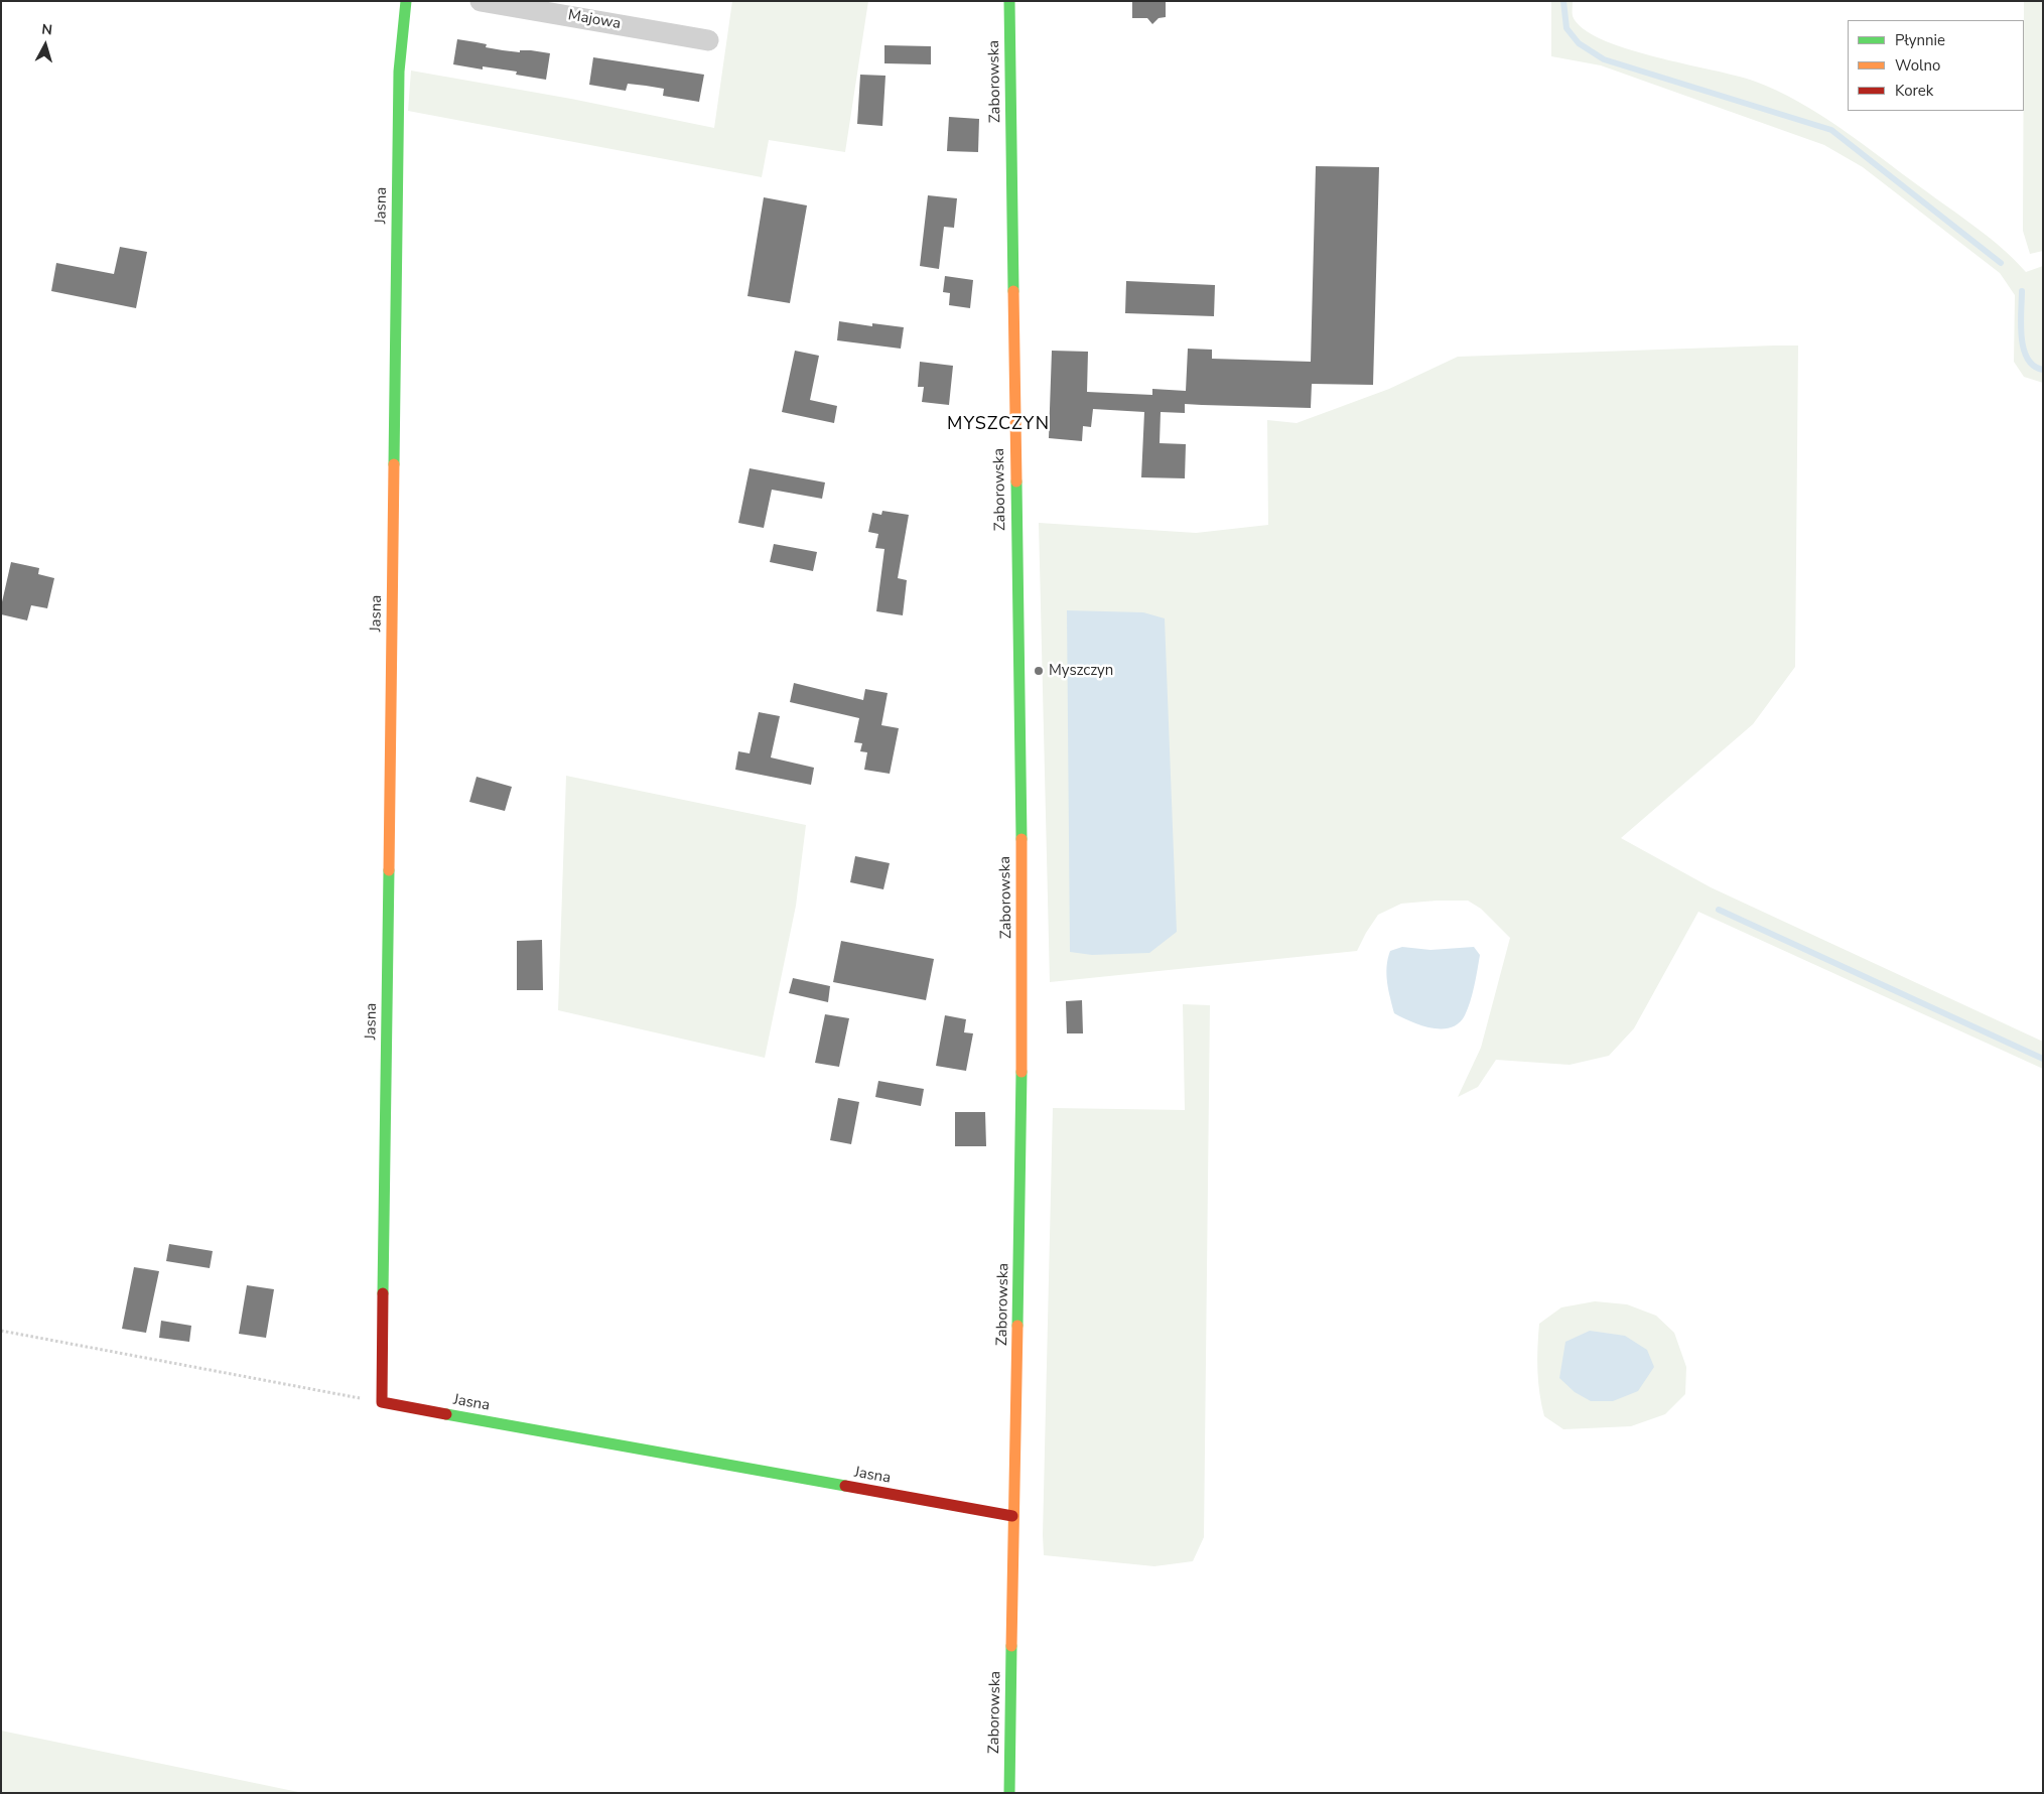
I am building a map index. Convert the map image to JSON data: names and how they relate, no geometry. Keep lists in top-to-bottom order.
{
  "streets": {
    "street": ["Majowa", "Zaborowska", "Jasna"]
  },
  "crossings": [
    ["Zaborowska", "Jasna"]
  ],
  "districts": ["MYSZCZYN"],
  "places": ["Myszczyn"],
  "legend": ["Płynnie", "Wolno", "Korek"],
  "north": "top"
}
